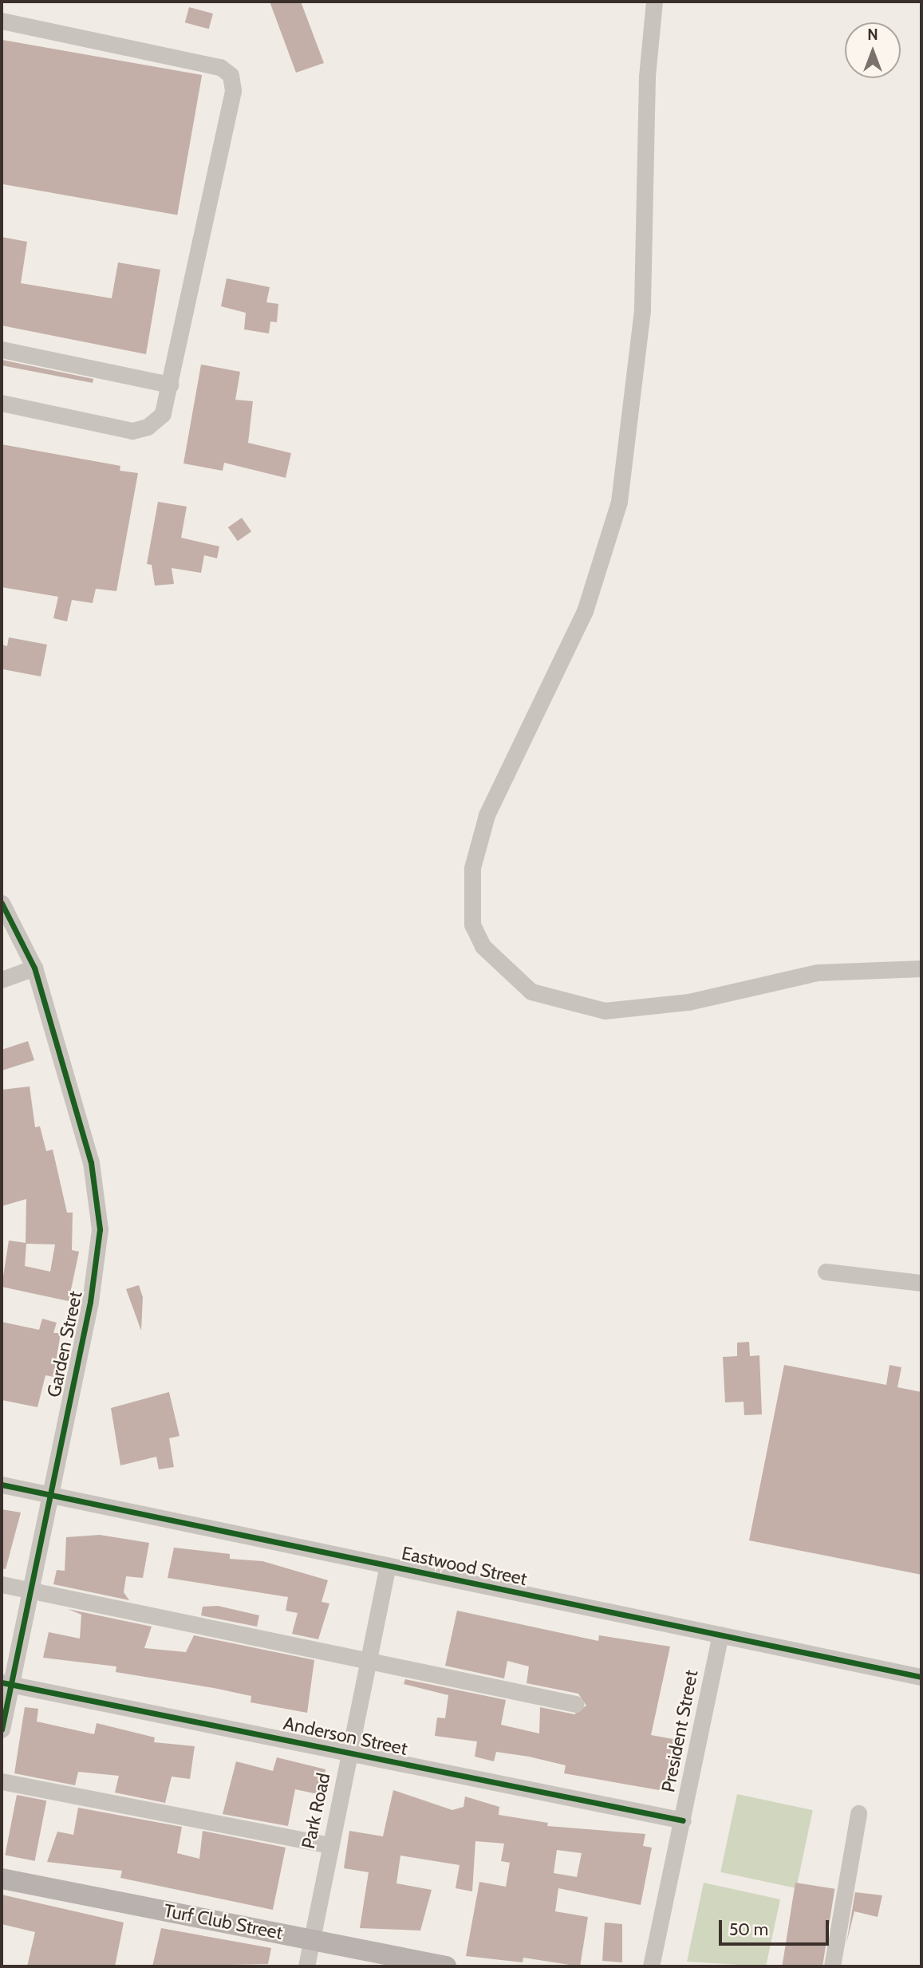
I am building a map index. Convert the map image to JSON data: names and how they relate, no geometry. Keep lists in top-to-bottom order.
{
  "streets": {
    "main road": ["Turf Club Street"],
    "street": [
      "Garden Street",
      "Eastwood Street",
      "President Street",
      "Anderson Street",
      "Park Road"
    ]
  },
  "crossings": [
    ["Garden Street", "Eastwood Street"],
    ["Garden Street", "Anderson Street"],
    ["Eastwood Street", "President Street"],
    ["Eastwood Street", "Park Road"],
    ["President Street", "Anderson Street"],
    ["Anderson Street", "Park Road"],
    ["Park Road", "Turf Club Street"]
  ],
  "scale_bar": "50 m",
  "north": "top"
}
